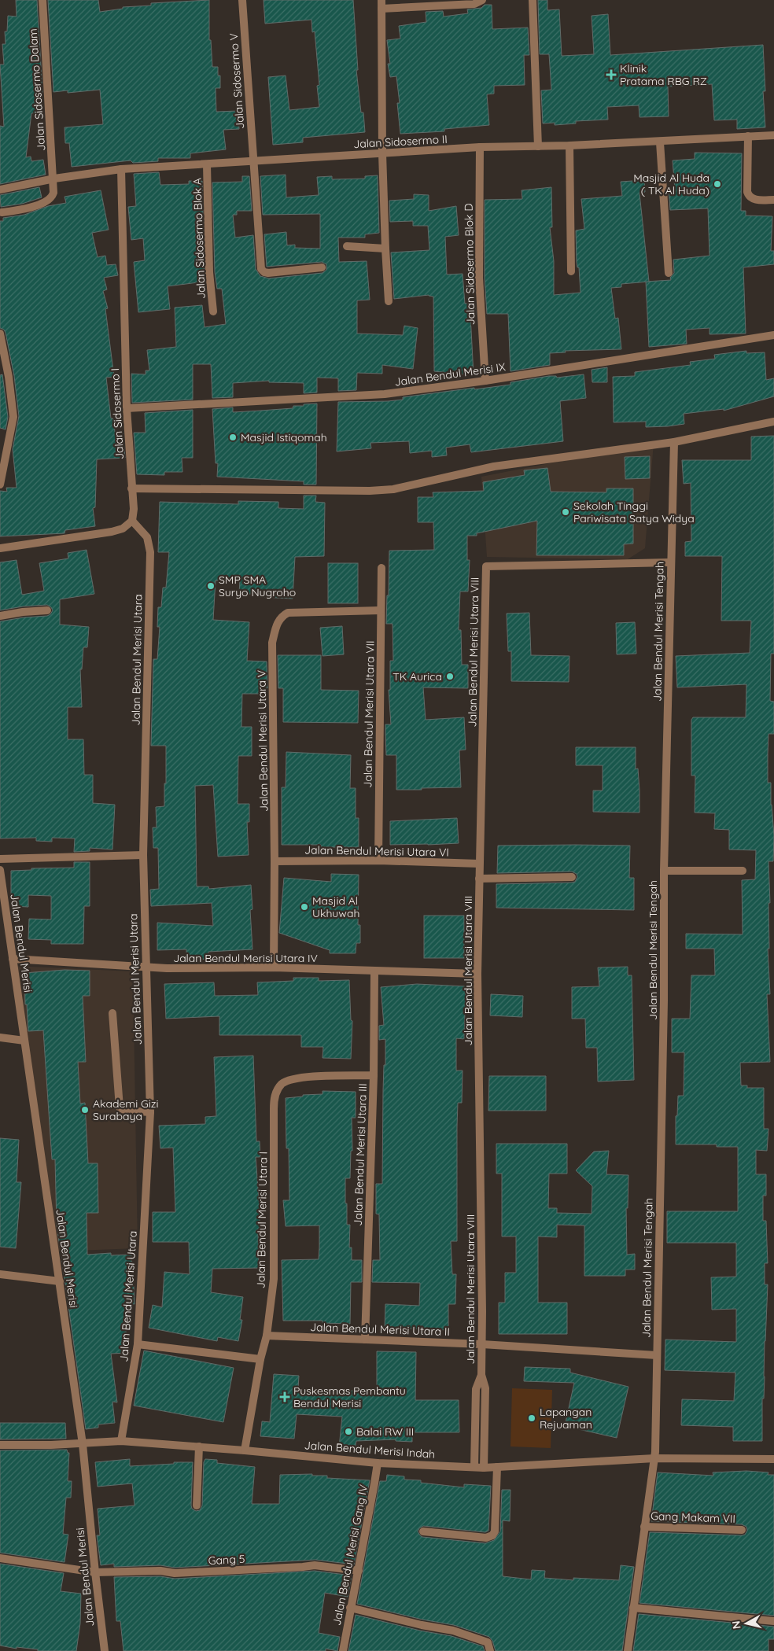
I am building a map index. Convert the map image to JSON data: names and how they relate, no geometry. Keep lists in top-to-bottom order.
{
  "streets": {
    "street": [
      "Jalan Sidosermo V",
      "Jalan Sidosermo Dalam",
      "Jalan Sidosermo II",
      "Jalan Sidosermo Blok A",
      "Jalan Sidosermo Blok D",
      "Jalan Bendul Merisi IX",
      "Jalan Sidosermo I",
      "Jalan Bendul Merisi Tengah",
      "Jalan Bendul Merisi Utara VIII",
      "Jalan Bendul Merisi Utara",
      "Jalan Bendul Merisi Utara VII",
      "Jalan Bendul Merisi Utara V",
      "Jalan Bendul Merisi Utara VI",
      "Jalan Bendul Merisi",
      "Jalan Bendul Merisi Utara IV",
      "Jalan Bendul Merisi Utara III",
      "Jalan Bendul Merisi Utara I",
      "Jalan Bendul Merisi Utara II",
      "Jalan Bendul Merisi Indah",
      "Gang Makam VII",
      "Jalan Bendul Merisi Gang IV",
      "Gang 5"
    ]
  },
  "crossings": [
    ["Jalan Sidosermo V", "Jalan Sidosermo II"],
    ["Jalan Sidosermo Dalam", "Jalan Sidosermo II"],
    ["Jalan Sidosermo II", "Jalan Sidosermo Blok A"],
    ["Jalan Sidosermo II", "Jalan Sidosermo Blok D"],
    ["Jalan Sidosermo II", "Jalan Sidosermo I"],
    ["Jalan Sidosermo Blok D", "Jalan Bendul Merisi IX"],
    ["Jalan Bendul Merisi IX", "Jalan Sidosermo I"],
    ["Jalan Sidosermo I", "Jalan Bendul Merisi Utara"],
    ["Jalan Bendul Merisi Tengah", "Jalan Bendul Merisi Utara VIII"],
    ["Jalan Bendul Merisi Tengah", "Jalan Bendul Merisi Utara II"],
    ["Jalan Bendul Merisi Tengah", "Jalan Bendul Merisi Indah"],
    ["Jalan Bendul Merisi Tengah", "Gang Makam VII"],
    ["Jalan Bendul Merisi Utara VIII", "Jalan Bendul Merisi Utara VI"],
    ["Jalan Bendul Merisi Utara VIII", "Jalan Bendul Merisi Utara IV"],
    ["Jalan Bendul Merisi Utara VIII", "Jalan Bendul Merisi Utara II"],
    ["Jalan Bendul Merisi Utara VIII", "Jalan Bendul Merisi Indah"],
    ["Jalan Bendul Merisi Utara", "Jalan Bendul Merisi Utara IV"],
    ["Jalan Bendul Merisi Utara", "Jalan Bendul Merisi Indah"],
    ["Jalan Bendul Merisi Utara VII", "Jalan Bendul Merisi Utara V"],
    ["Jalan Bendul Merisi Utara VII", "Jalan Bendul Merisi Utara VI"],
    ["Jalan Bendul Merisi Utara V", "Jalan Bendul Merisi Utara VI"],
    ["Jalan Bendul Merisi Utara V", "Jalan Bendul Merisi Utara IV"],
    ["Jalan Bendul Merisi", "Jalan Bendul Merisi Utara IV"],
    ["Jalan Bendul Merisi", "Jalan Bendul Merisi Indah"],
    ["Jalan Bendul Merisi", "Gang 5"],
    ["Jalan Bendul Merisi Utara IV", "Jalan Bendul Merisi Utara III"],
    ["Jalan Bendul Merisi Utara III", "Jalan Bendul Merisi Utara I"],
    ["Jalan Bendul Merisi Utara III", "Jalan Bendul Merisi Utara II"],
    ["Jalan Bendul Merisi Utara I", "Jalan Bendul Merisi Utara II"],
    ["Jalan Bendul Merisi Utara I", "Jalan Bendul Merisi Indah"],
    ["Jalan Bendul Merisi Indah", "Jalan Bendul Merisi Gang IV"],
    ["Jalan Bendul Merisi Gang IV", "Gang 5"]
  ],
  "places": {
    "health": ["Klinik Pratama RBG RZ", "Puskesmas Pembantu Bendul Merisi"],
    "other": [
      "Masjid Al Huda ( TK Al Huda)",
      "Masjid Istiqomah",
      "Sekolah Tinggi Pariwisata Satya Widya",
      "SMP SMA Suryo Nugroho",
      "TK Aurica",
      "Masjid Al Ukhuwah",
      "Akademi Gizi Surabaya",
      "Lapangan Rejuaman",
      "Balai RW III"
    ]
  },
  "north": "left"
}
